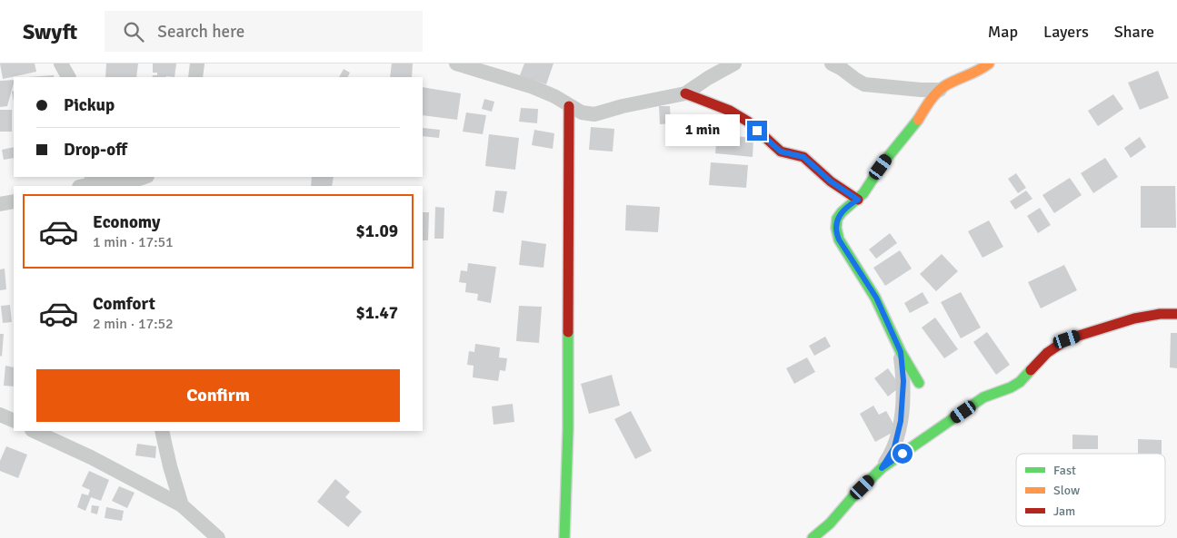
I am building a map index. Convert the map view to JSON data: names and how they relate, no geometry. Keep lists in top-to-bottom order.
{
  "legend": ["Fast", "Slow", "Jam"],
  "page": {
    "header": "Swyft",
    "search": "Search here",
    "nav": ["Map", "Layers", "Share"],
    "banner": ["Pickup", "Drop-off"],
    "bubble": "1 min",
    "list": [
      {
        "name": "Economy",
        "note": "1 min · 17:51",
        "value": "$1.09"
      },
      {
        "name": "Comfort",
        "note": "2 min · 17:52",
        "value": "$1.47"
      }
    ],
    "buttons": "Confirm"
  }
}
